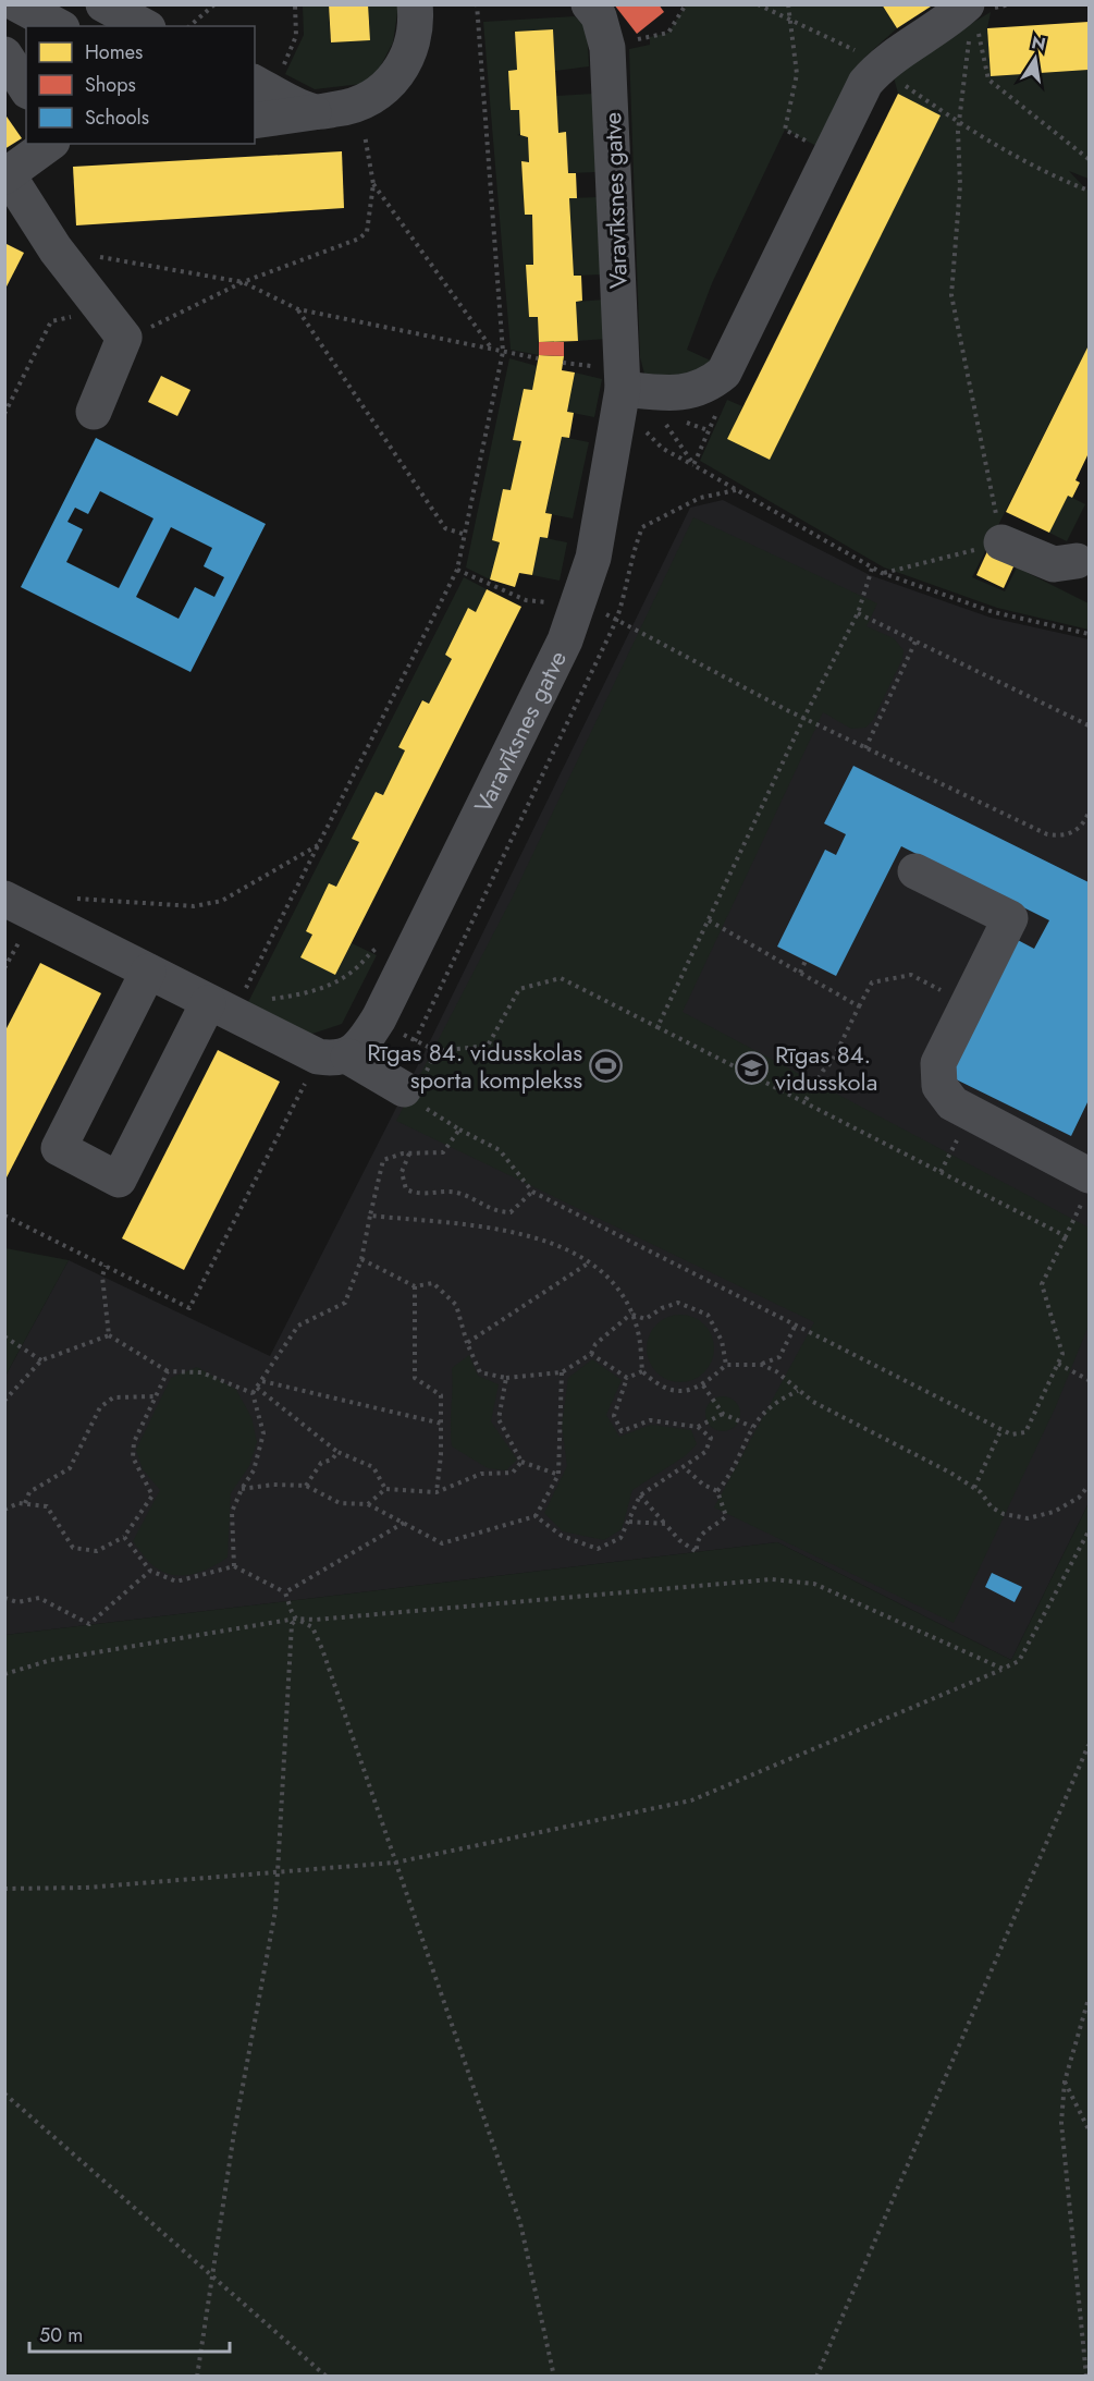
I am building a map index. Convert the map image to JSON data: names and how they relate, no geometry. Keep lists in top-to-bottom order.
{
  "streets": {
    "street": ["Varavīksnes gatve"]
  },
  "places": {
    "sports": ["Rīgas 84. vidusskolas sporta komplekss"],
    "school or university": ["Rīgas 84. vidusskola"]
  },
  "legend": ["Homes", "Shops", "Schools"],
  "scale_bar": "50 m",
  "north": "top"
}
